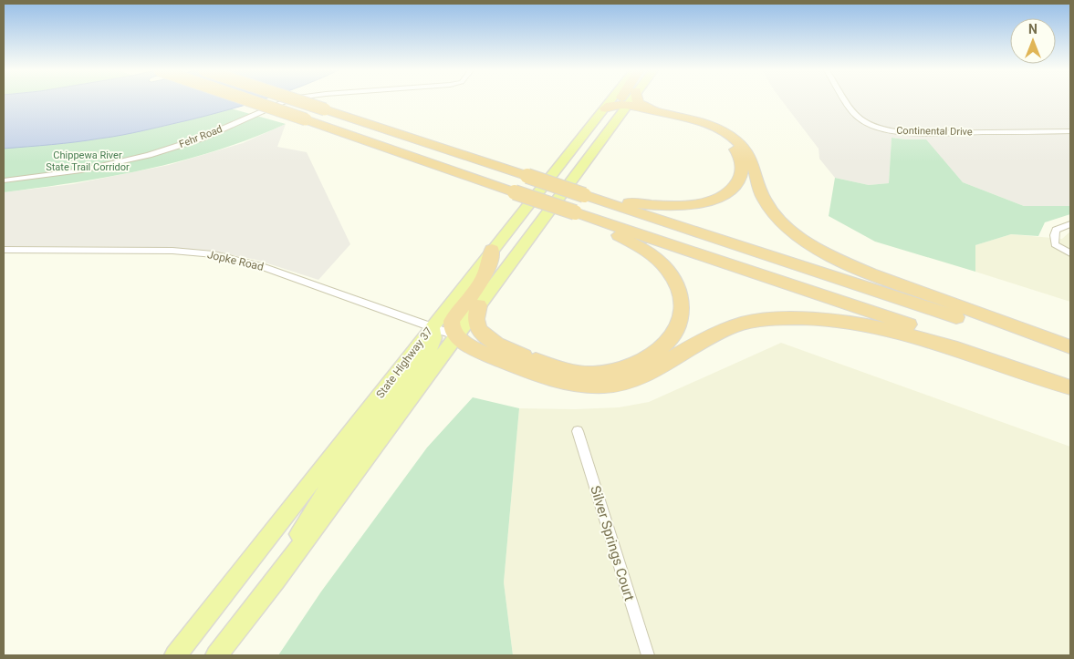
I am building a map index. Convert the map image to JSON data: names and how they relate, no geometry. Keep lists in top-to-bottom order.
{
  "streets": {
    "main road": ["State Highway 37"],
    "street": [
      "Continental Drive",
      "Fehr Road",
      "Jopke Road",
      "Silver Springs Court"
    ]
  },
  "crossings": [
    ["Jopke Road", "State Highway 37"]
  ],
  "parks": ["Chippewa River State Trail Corridor"],
  "north": "top"
}
